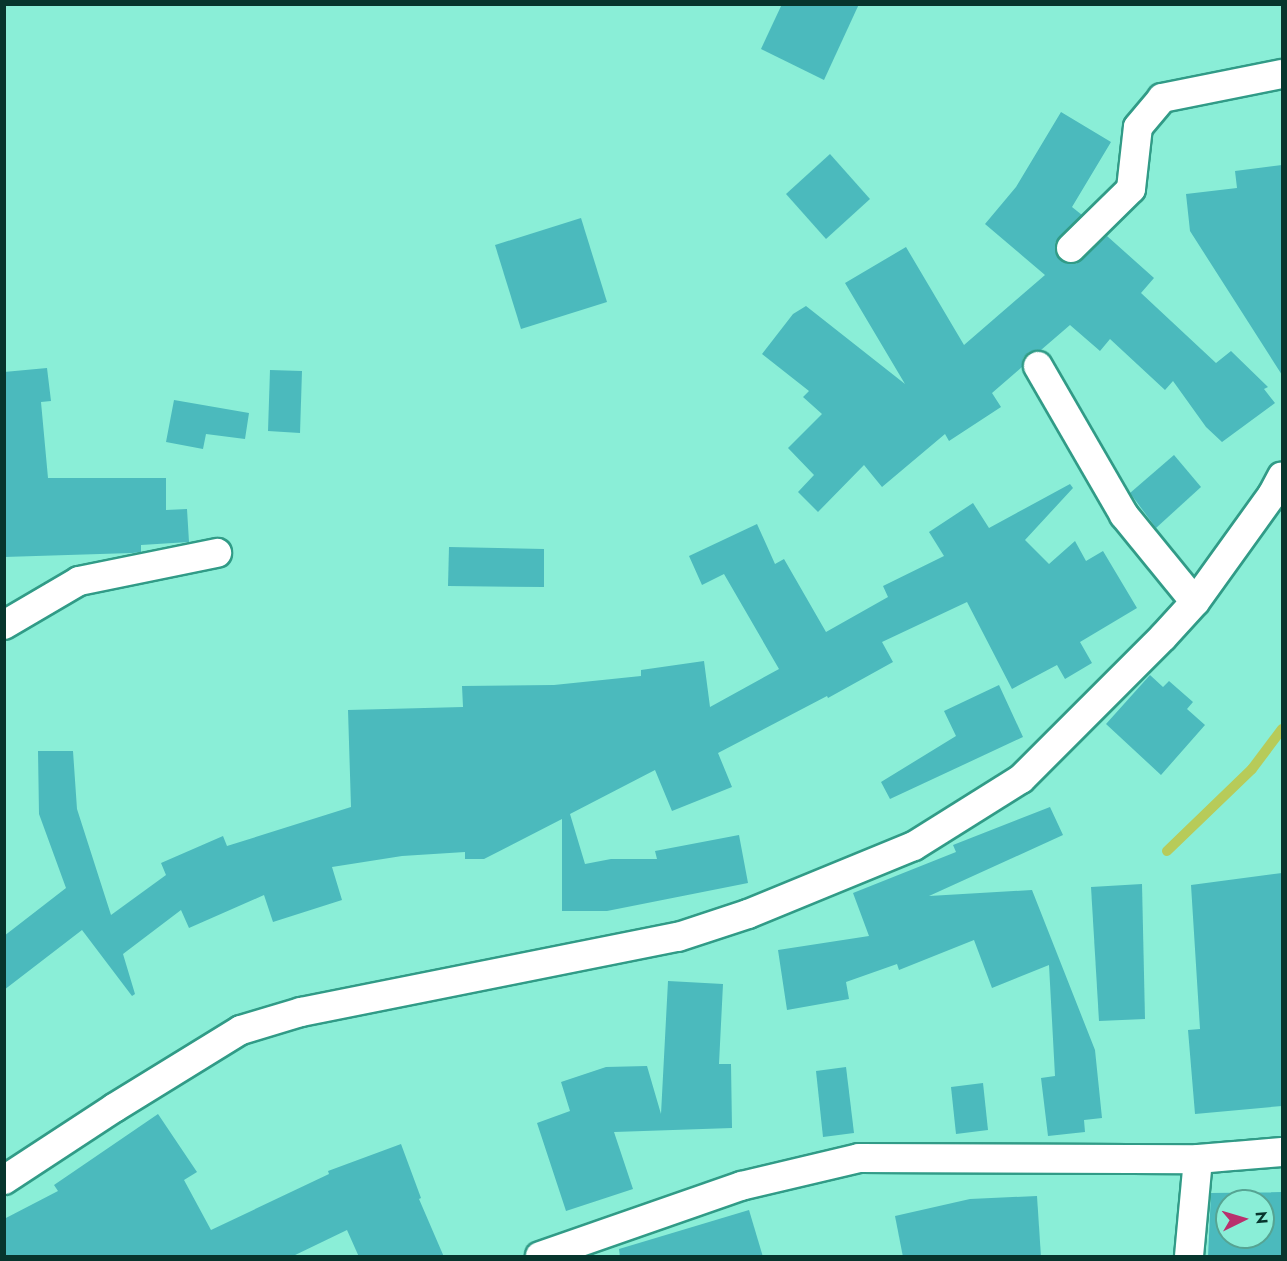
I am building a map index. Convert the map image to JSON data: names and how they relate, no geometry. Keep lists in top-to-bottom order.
{
  "north": "right"
}
